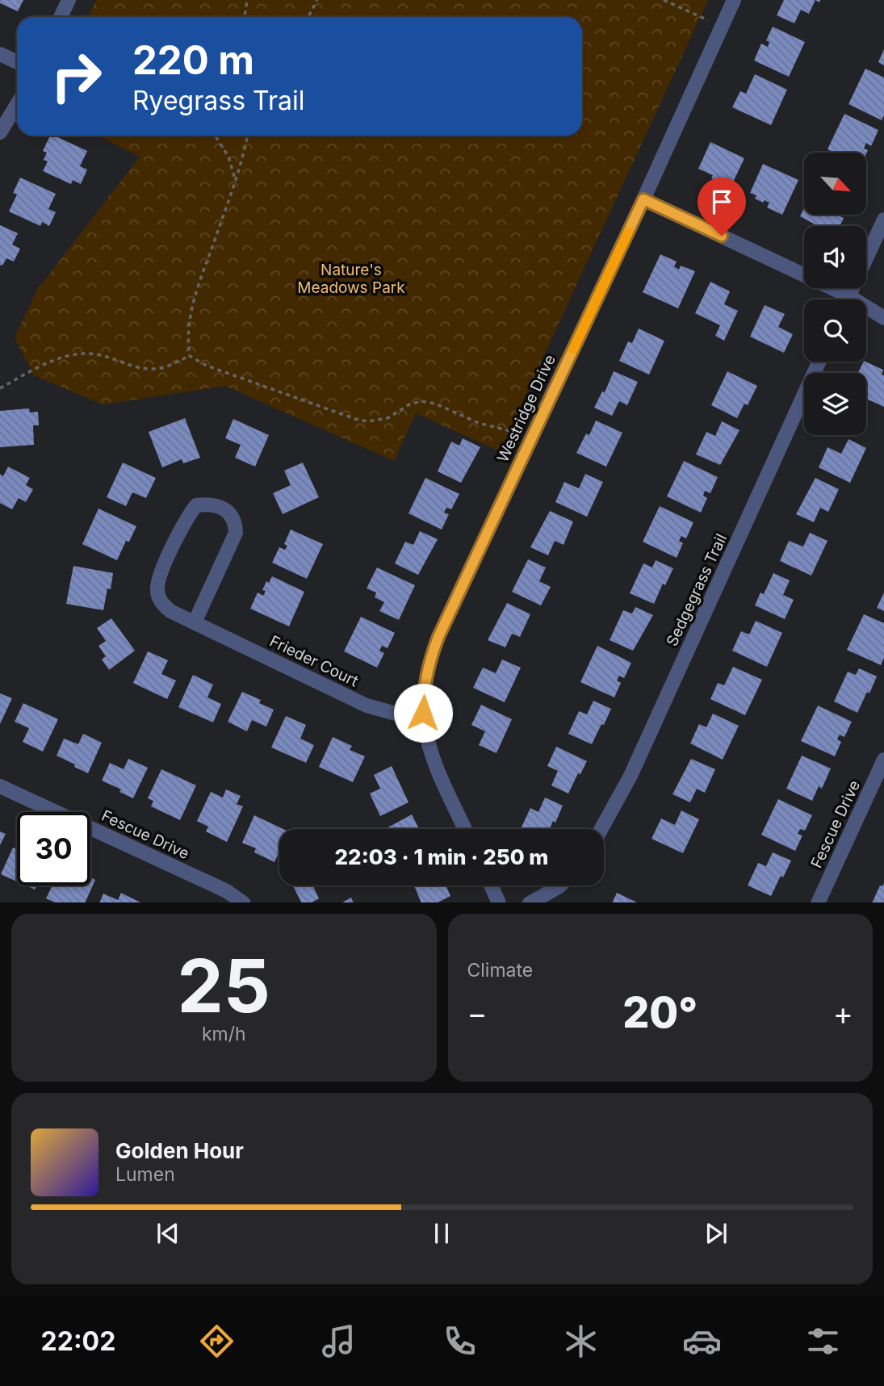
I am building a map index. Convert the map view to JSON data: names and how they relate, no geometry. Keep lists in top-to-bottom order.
{
  "streets": {
    "street": [
      "Westridge Drive",
      "Sedgegrass Trail",
      "Frieder Court",
      "Fescue Drive"
    ]
  },
  "crossings": [
    ["Westridge Drive", "Frieder Court"]
  ],
  "parks": ["Nature's Meadows Park"],
  "north": "bottom right",
  "page": {
    "turn": ["220 m", "Ryegrass Trail"],
    "limit": "30",
    "trip": "22:03 · 1 min · 250 m",
    "tile": [
      ["25", "km/h"],
      "Climate"
    ],
    "heat": ["−", "20°", "+"],
    "song": ["Golden Hour", "Lumen"],
    "tabs": "22:02"
  }
}
